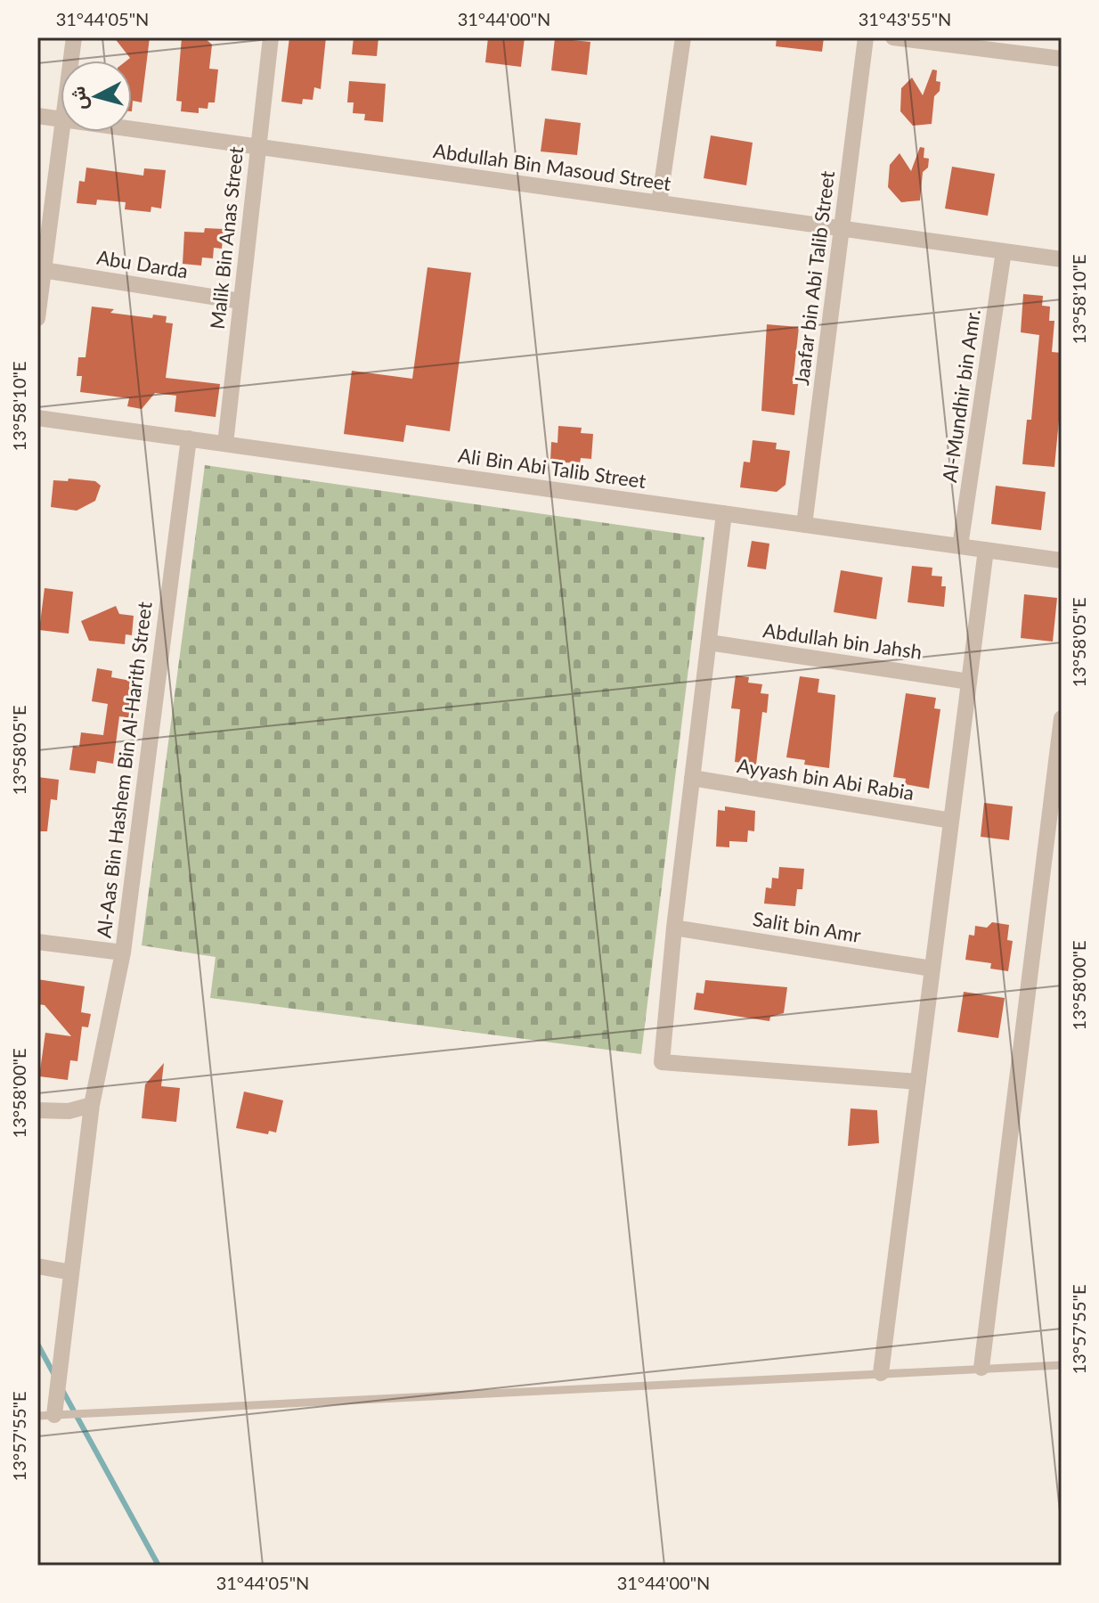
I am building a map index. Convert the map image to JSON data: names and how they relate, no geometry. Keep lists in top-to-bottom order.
{
  "streets": {
    "street": [
      "Abdullah Bin Masoud Street",
      "Malik Bin Anas Street",
      "Abu Darda",
      "Jaafar bin Abi Talib Street",
      "Al-Mundhir bin Amr.",
      "Ali Bin Abi Talib Street",
      "Abdullah bin Jahsh",
      "Al-Aas Bin Hashem Bin Al-Harith Street",
      "Ayyash bin Abi Rabia",
      "Salit bin Amr"
    ]
  },
  "crossings": [
    ["Abdullah Bin Masoud Street", "Malik Bin Anas Street"],
    ["Abdullah Bin Masoud Street", "Jaafar bin Abi Talib Street"],
    ["Abdullah Bin Masoud Street", "Al-Mundhir bin Amr."],
    ["Malik Bin Anas Street", "Abu Darda"],
    ["Malik Bin Anas Street", "Ali Bin Abi Talib Street"],
    ["Jaafar bin Abi Talib Street", "Ali Bin Abi Talib Street"],
    ["Al-Mundhir bin Amr.", "Ali Bin Abi Talib Street"],
    ["Ali Bin Abi Talib Street", "Al-Aas Bin Hashem Bin Al-Harith Street"]
  ],
  "north": "left",
  "coordinates": [
    "31°44'05\"N",
    "31°44'00\"N",
    "31°43'55\"N",
    "13°58'10\"E",
    "13°58'05\"E",
    "13°58'00\"E",
    "13°57'55\"E"
  ]
}
